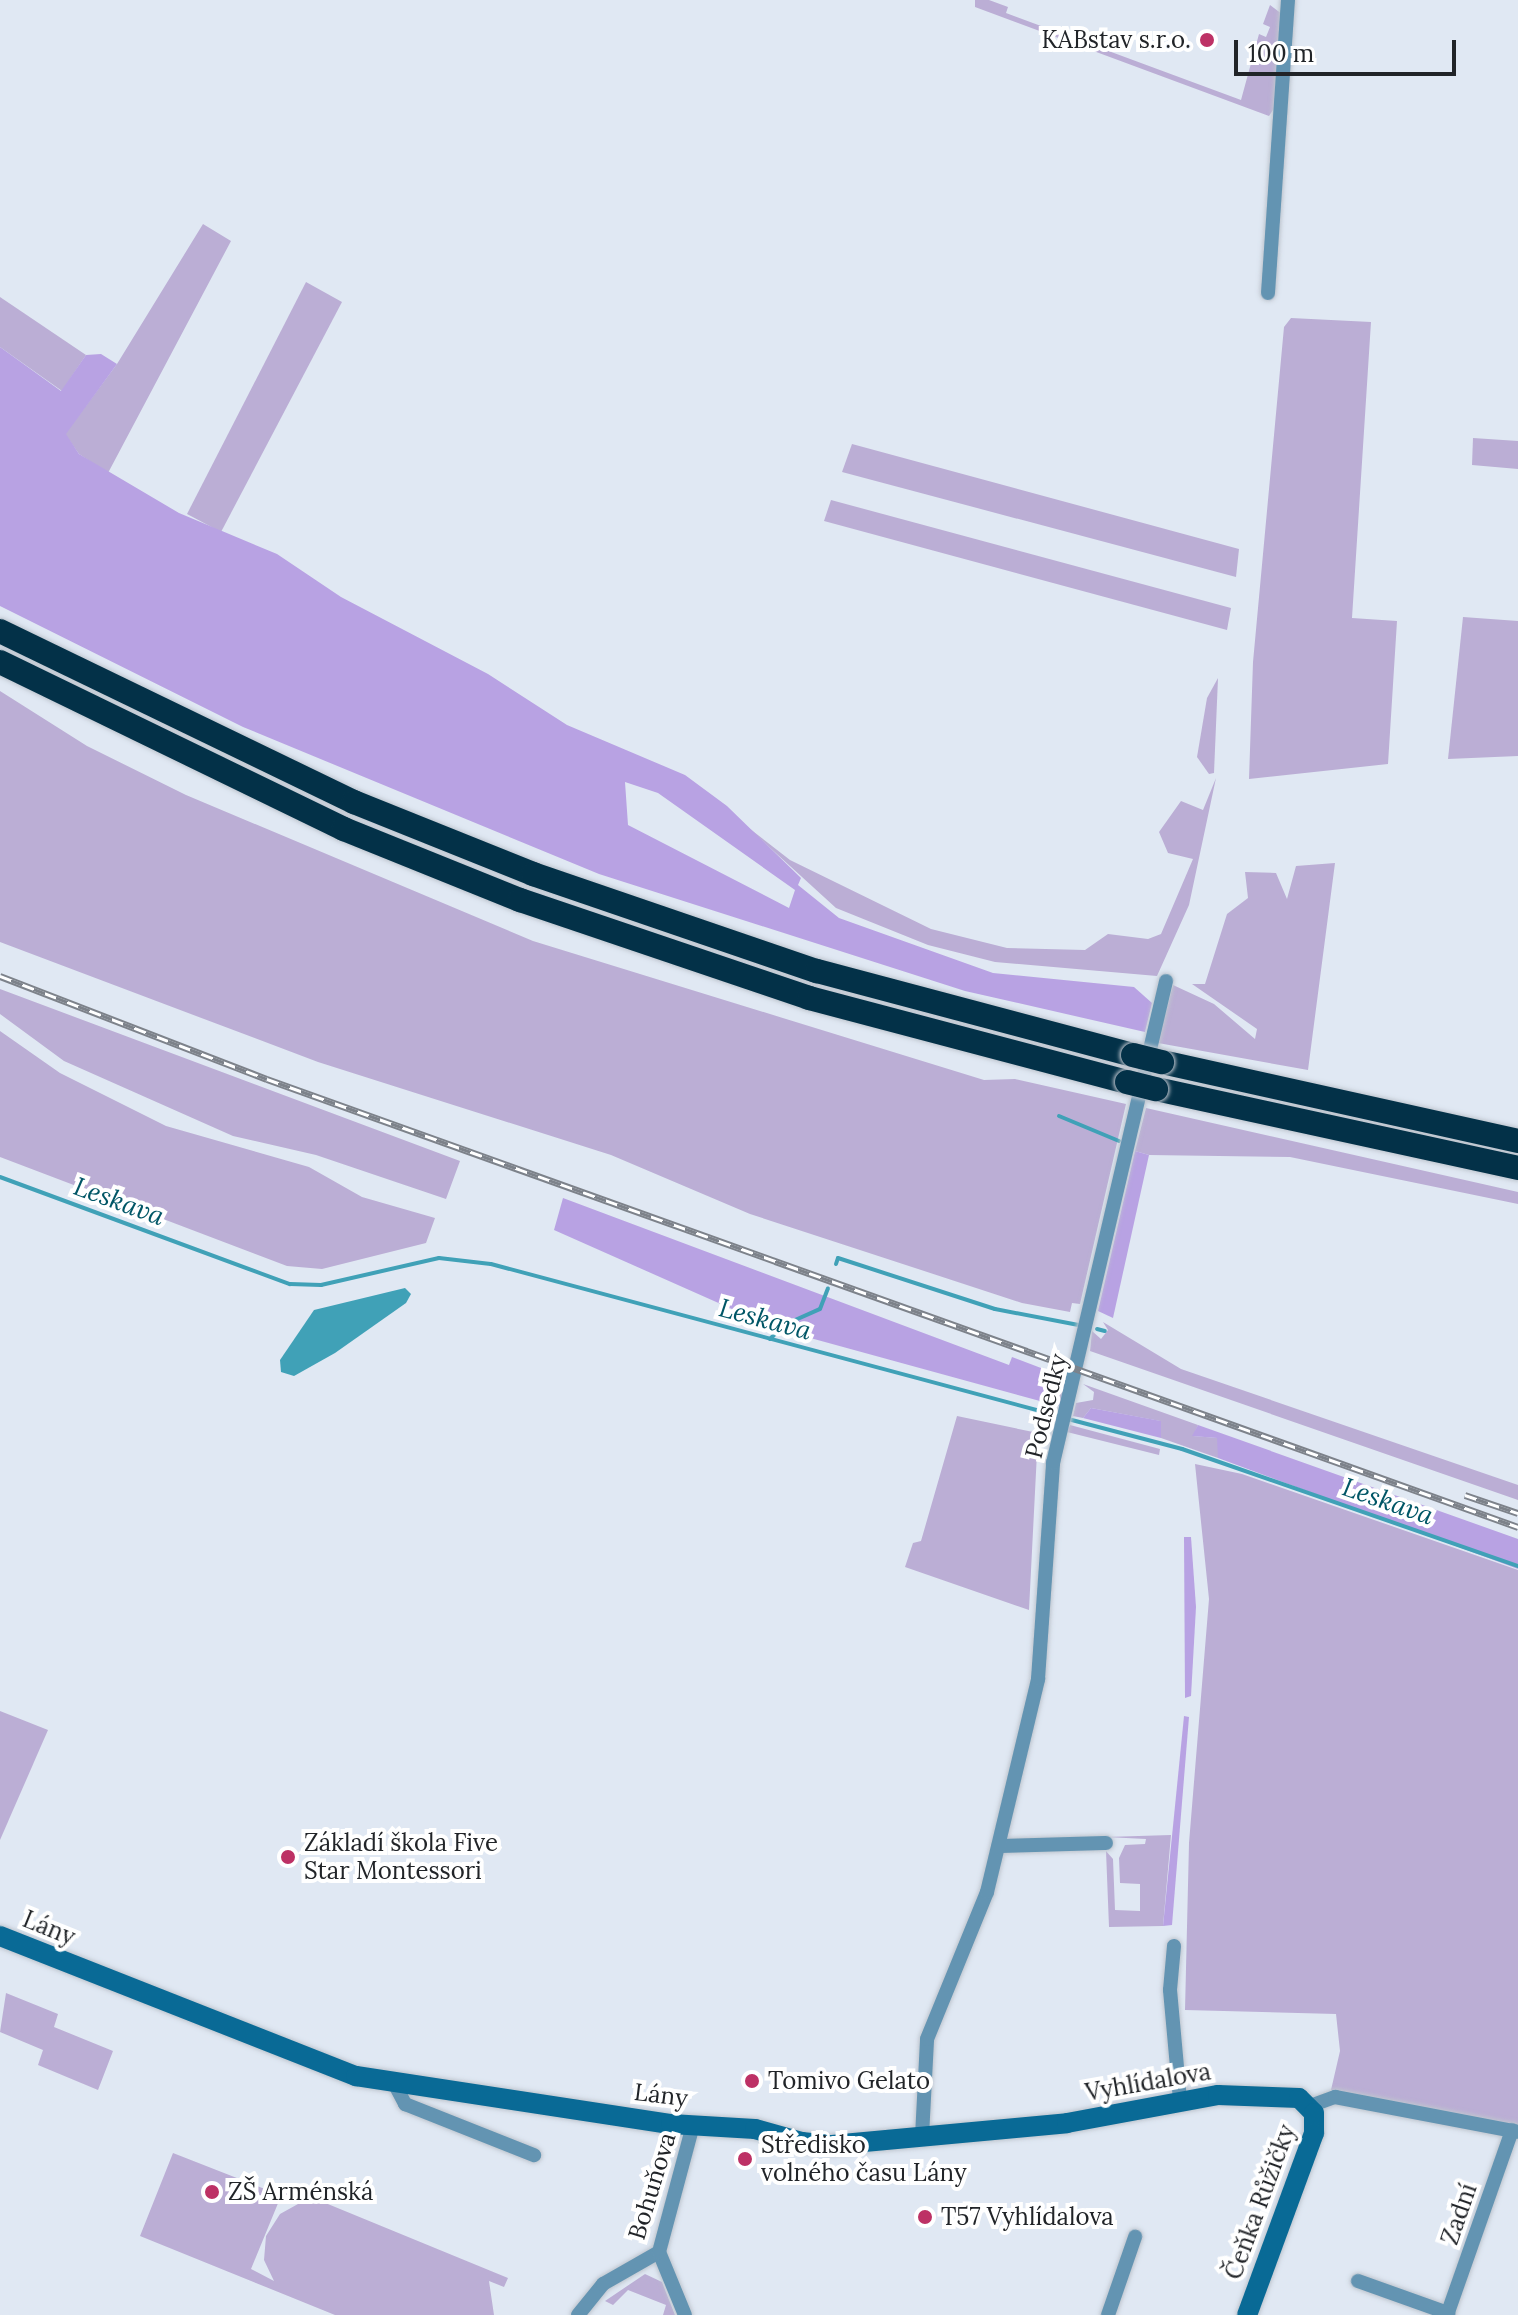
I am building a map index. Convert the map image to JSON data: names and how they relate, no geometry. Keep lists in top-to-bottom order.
{
  "streets": {
    "street": [
      "Podsedky",
      "Lány",
      "Vyhlídalova",
      "Bohuňova",
      "Čeňka Růžičky",
      "Zadní"
    ]
  },
  "crossings": [
    ["Podsedky", "Lány"],
    ["Podsedky", "Vyhlídalova"],
    ["Lány", "Vyhlídalova"],
    ["Lány", "Bohuňova"],
    ["Vyhlídalova", "Čeňka Růžičky"],
    ["Vyhlídalova", "Zadní"]
  ],
  "water": ["Leskava"],
  "places": [
    "KABstav s.r.o.",
    "Základí škola Five Star Montessori",
    "Tomivo Gelato",
    "Středisko volného času Lány",
    "ZŠ Arménská",
    "T57 Vyhlídalova"
  ],
  "scale_bar": "100 m"
}
